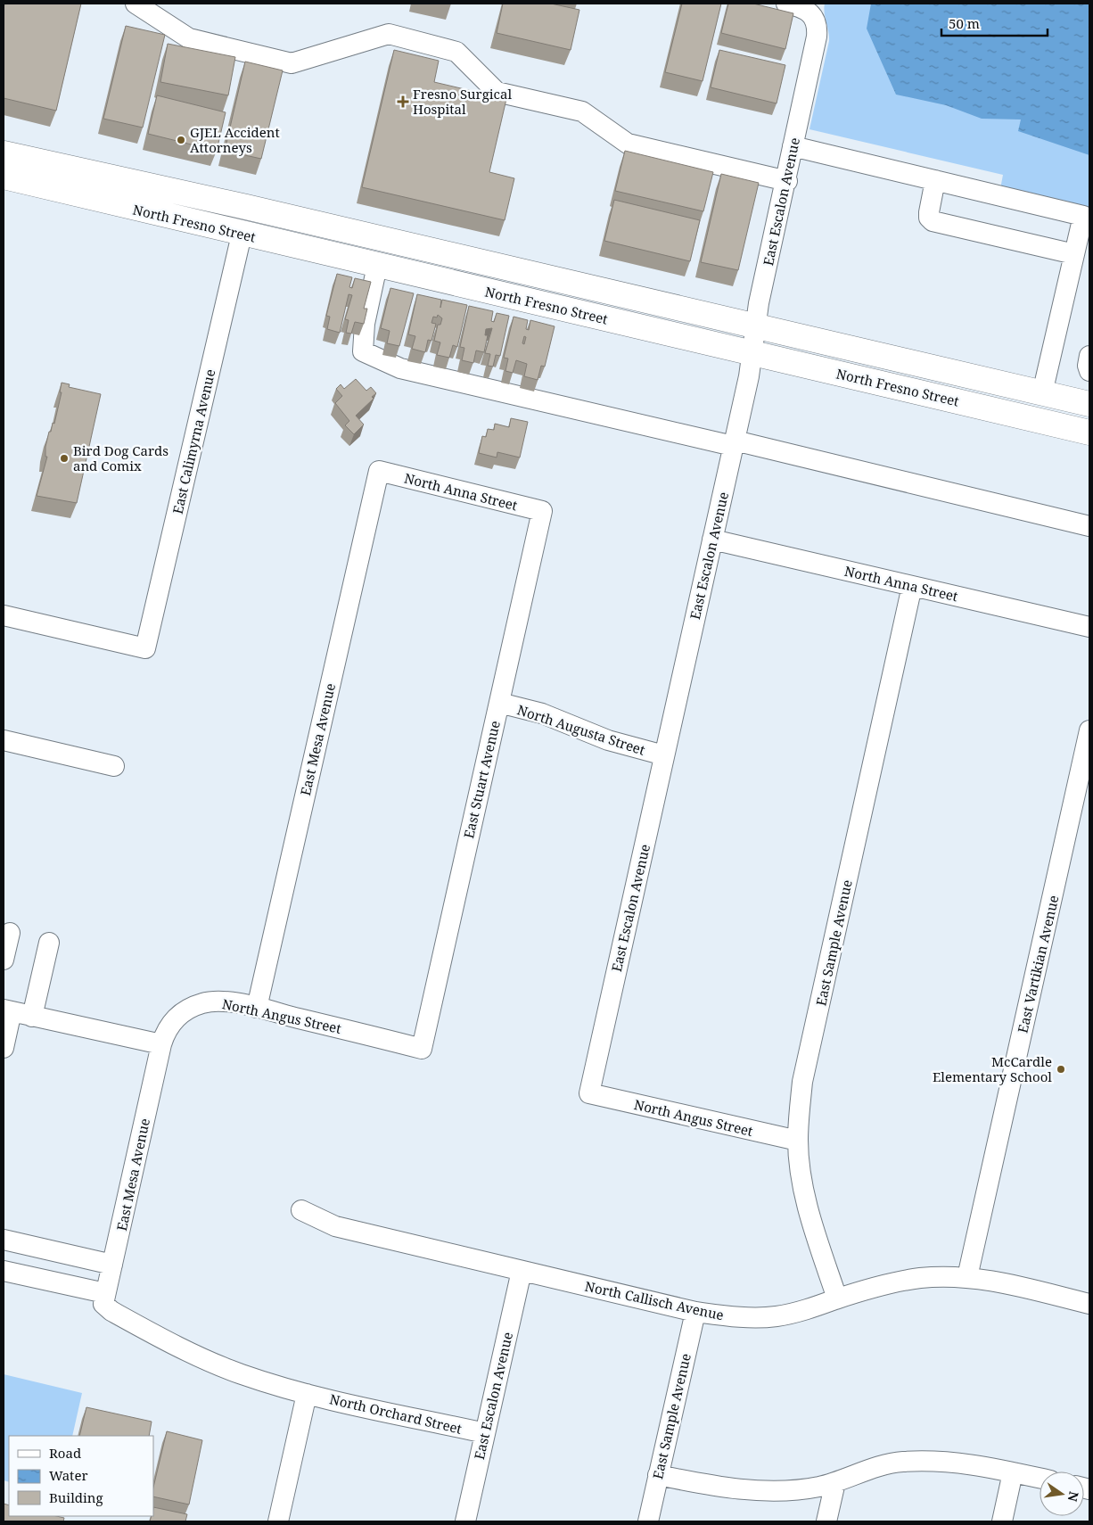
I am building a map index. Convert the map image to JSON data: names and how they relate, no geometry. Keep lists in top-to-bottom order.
{
  "streets": {
    "main road": ["North Fresno Street"],
    "street": [
      "East Escalon Avenue",
      "East Calimyrna Avenue",
      "North Anna Street",
      "North Augusta Street",
      "East Mesa Avenue",
      "East Stuart Avenue",
      "East Sample Avenue",
      "East Vartikian Avenue",
      "North Angus Street",
      "North Callisch Avenue",
      "North Orchard Street"
    ]
  },
  "crossings": [
    ["East Escalon Avenue", "North Fresno Street"],
    ["East Escalon Avenue", "North Anna Street"],
    ["East Escalon Avenue", "North Augusta Street"],
    ["East Escalon Avenue", "North Angus Street"],
    ["East Escalon Avenue", "North Callisch Avenue"],
    ["East Escalon Avenue", "North Orchard Street"],
    ["North Fresno Street", "East Calimyrna Avenue"],
    ["North Anna Street", "East Mesa Avenue"],
    ["North Anna Street", "East Stuart Avenue"],
    ["North Anna Street", "East Sample Avenue"],
    ["North Augusta Street", "East Stuart Avenue"],
    ["East Mesa Avenue", "North Angus Street"],
    ["East Mesa Avenue", "North Orchard Street"],
    ["East Stuart Avenue", "North Angus Street"],
    ["East Sample Avenue", "North Angus Street"],
    ["East Sample Avenue", "North Callisch Avenue"],
    ["East Vartikian Avenue", "North Callisch Avenue"]
  ],
  "places": {
    "health": ["Fresno Surgical Hospital"],
    "other": ["GJEL Accident Attorneys", "Bird Dog Cards and Comix", "McCardle Elementary School"]
  },
  "legend": ["Road", "Water", "Building"],
  "scale_bar": "50 m",
  "north": "right"
}
